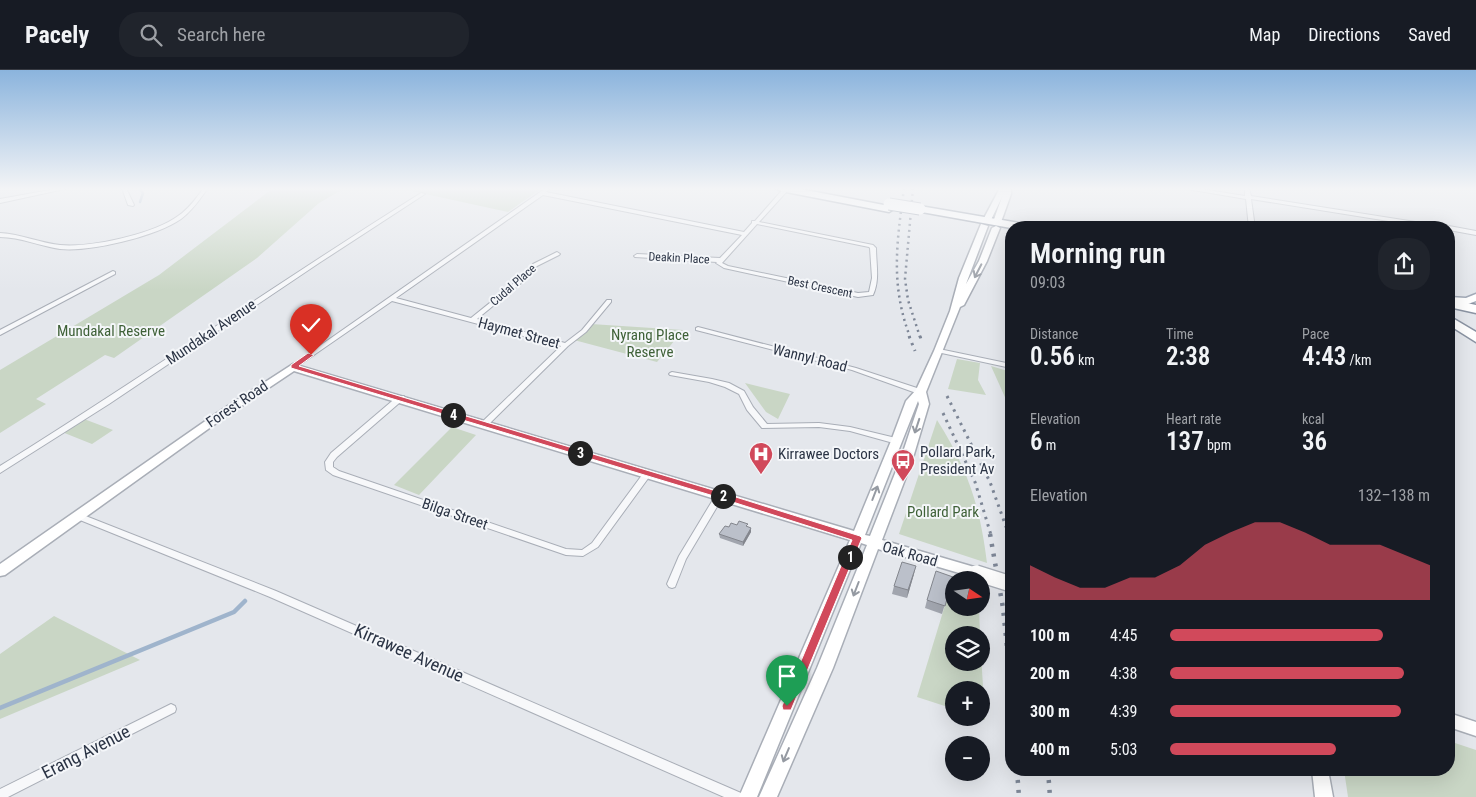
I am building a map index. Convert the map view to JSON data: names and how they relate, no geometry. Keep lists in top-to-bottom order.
{
  "streets": {
    "street": [
      "Deakin Place",
      "Cudal Place",
      "Best Crescent",
      "Mundakal Avenue",
      "Haymet Street",
      "Wannyl Road",
      "Forest Road",
      "Bilga Street",
      "Oak Road",
      "Kirrawee Avenue",
      "Erang Avenue"
    ]
  },
  "crossings": [
    ["Deakin Place", "Best Crescent"],
    ["Cudal Place", "Haymet Street"],
    ["Haymet Street", "Forest Road"],
    ["Haymet Street", "Oak Road"],
    ["Forest Road", "Oak Road"],
    ["Forest Road", "Kirrawee Avenue"],
    ["Bilga Street", "Oak Road"]
  ],
  "parks": ["Mundakal Reserve", "Nyrang Place Reserve", "Pollard Park"],
  "places": {
    "hospital": ["Kirrawee Doctors"],
    "bus stop": ["Pollard Park, President Av"]
  },
  "north": "right",
  "page": {
    "header": "Pacely",
    "search": "Search here",
    "nav": ["Map", "Directions", "Saved"],
    "heading": ["Morning run", "09:03"],
    "stats": [
      ["Distance", "0.56 km"],
      ["Time", "2:38"],
      ["Pace", "4:43 /km"],
      ["Elevation", "6 m"],
      ["Heart rate", "137 bpm"],
      ["kcal", "36"]
    ],
    "pins": [
      "4",
      "3",
      "2",
      "1"
    ],
    "chart": ["Elevation", "132–138 m"],
    "map_buttons": ["+", "−"],
    "list": [
      {
        "name": "100 m",
        "note": "4:45"
      },
      {
        "name": "200 m",
        "note": "4:38"
      },
      {
        "name": "300 m",
        "note": "4:39"
      },
      {
        "name": "400 m",
        "note": "5:03"
      }
    ]
  }
}
